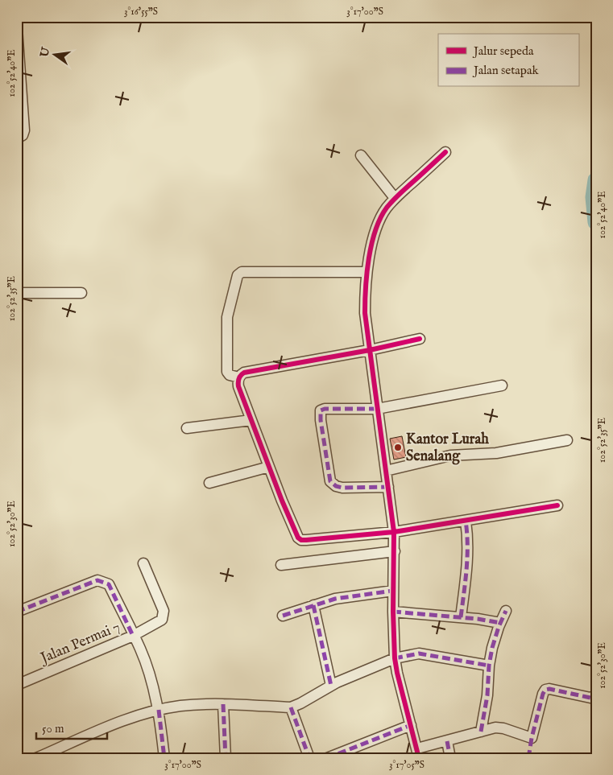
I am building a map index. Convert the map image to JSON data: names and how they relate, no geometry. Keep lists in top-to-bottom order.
{
  "streets": {
    "street": ["Jalan Permai 7"]
  },
  "places": ["Kantor Lurah Senalang"],
  "legend": ["Jalur sepeda", "Jalan setapak"],
  "scale_bar": "50 m",
  "north": "left",
  "coordinates": [
    "3°16'55\"S",
    "3°17'00\"S",
    "102°52'40\"E",
    "102°52'35\"E",
    "102°52'30\"E",
    "3°17'05\"S"
  ]
}
